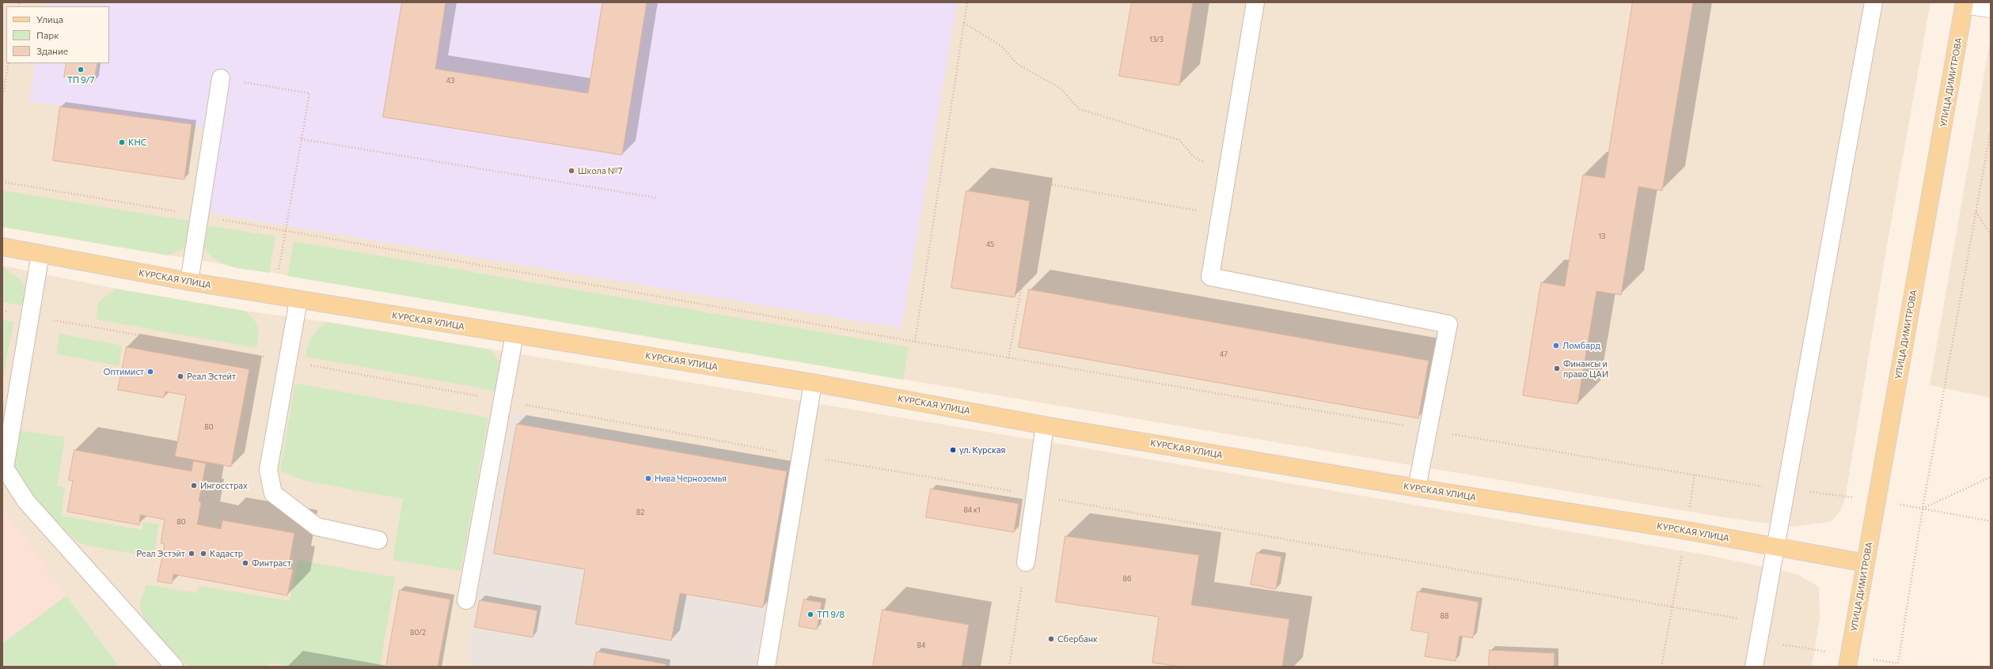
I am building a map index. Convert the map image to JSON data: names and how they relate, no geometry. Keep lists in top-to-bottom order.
{
  "streets": {
    "main road": ["УЛИЦА ДИМИТРОВА", "КУРСКАЯ УЛИЦА"]
  },
  "crossings": [
    ["УЛИЦА ДИМИТРОВА", "КУРСКАЯ УЛИЦА"]
  ],
  "places": [
    "ТП 9/7",
    "КНС",
    "Школа №7",
    "Ломбард",
    "Финансы и право ЦАИ",
    "Оптимист",
    "Реал Эстейт",
    "ул. Курская",
    "Нива Черноземья",
    "Ингосстрах",
    "Реал Эстэйт",
    "Кадастр",
    "Финтраст",
    "ТП 9/8",
    "Сбербанк"
  ],
  "house_numbers": [
    "13/3",
    "43",
    "13",
    "45",
    "47",
    "80",
    "84 к1",
    "82",
    "80",
    "86",
    "88",
    "80/2",
    "84"
  ],
  "legend": ["Улица", "Парк", "Здание"]
}
